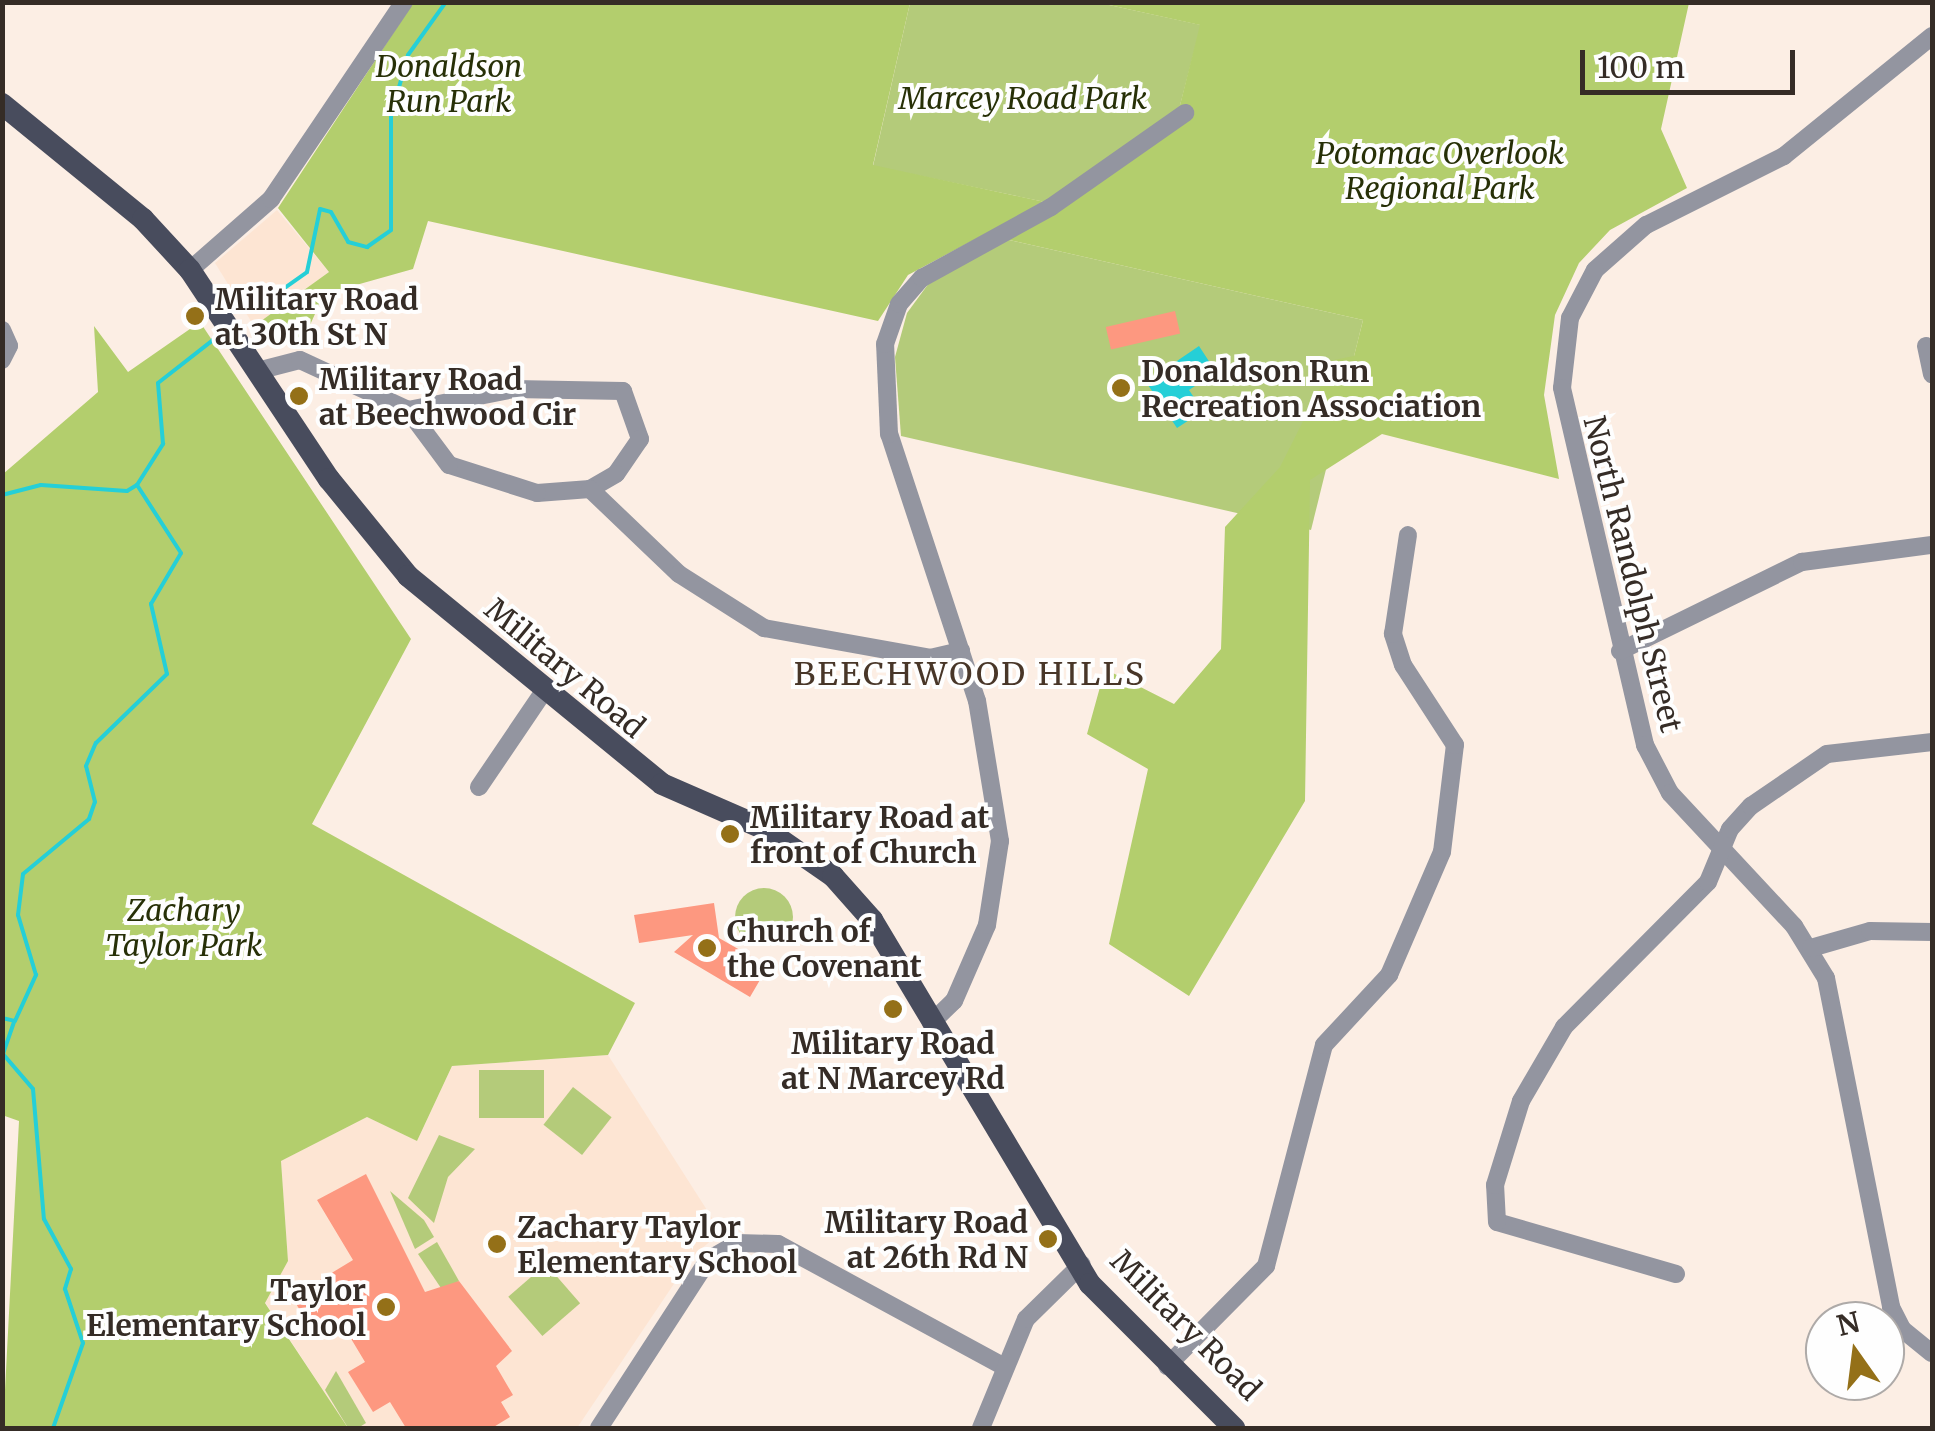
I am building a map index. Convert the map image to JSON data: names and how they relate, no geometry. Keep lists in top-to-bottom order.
{
  "streets": {
    "main road": ["Military Road"],
    "street": ["North Randolph Street"]
  },
  "districts": ["BEECHWOOD HILLS"],
  "parks": [
    "Donaldson Run Park",
    "Marcey Road Park",
    "Potomac Overlook Regional Park",
    "Zachary Taylor Park"
  ],
  "places": [
    "Military Road at 30th St N",
    "Donaldson Run Recreation Association",
    "Military Road at Beechwood Cir",
    "Military Road at front of Church",
    "Church of the Covenant",
    "Military Road at N Marcey Rd",
    "Military Road at 26th Rd N",
    "Zachary Taylor Elementary School",
    "Taylor Elementary School"
  ],
  "scale_bar": "100 m",
  "north": "top"
}
